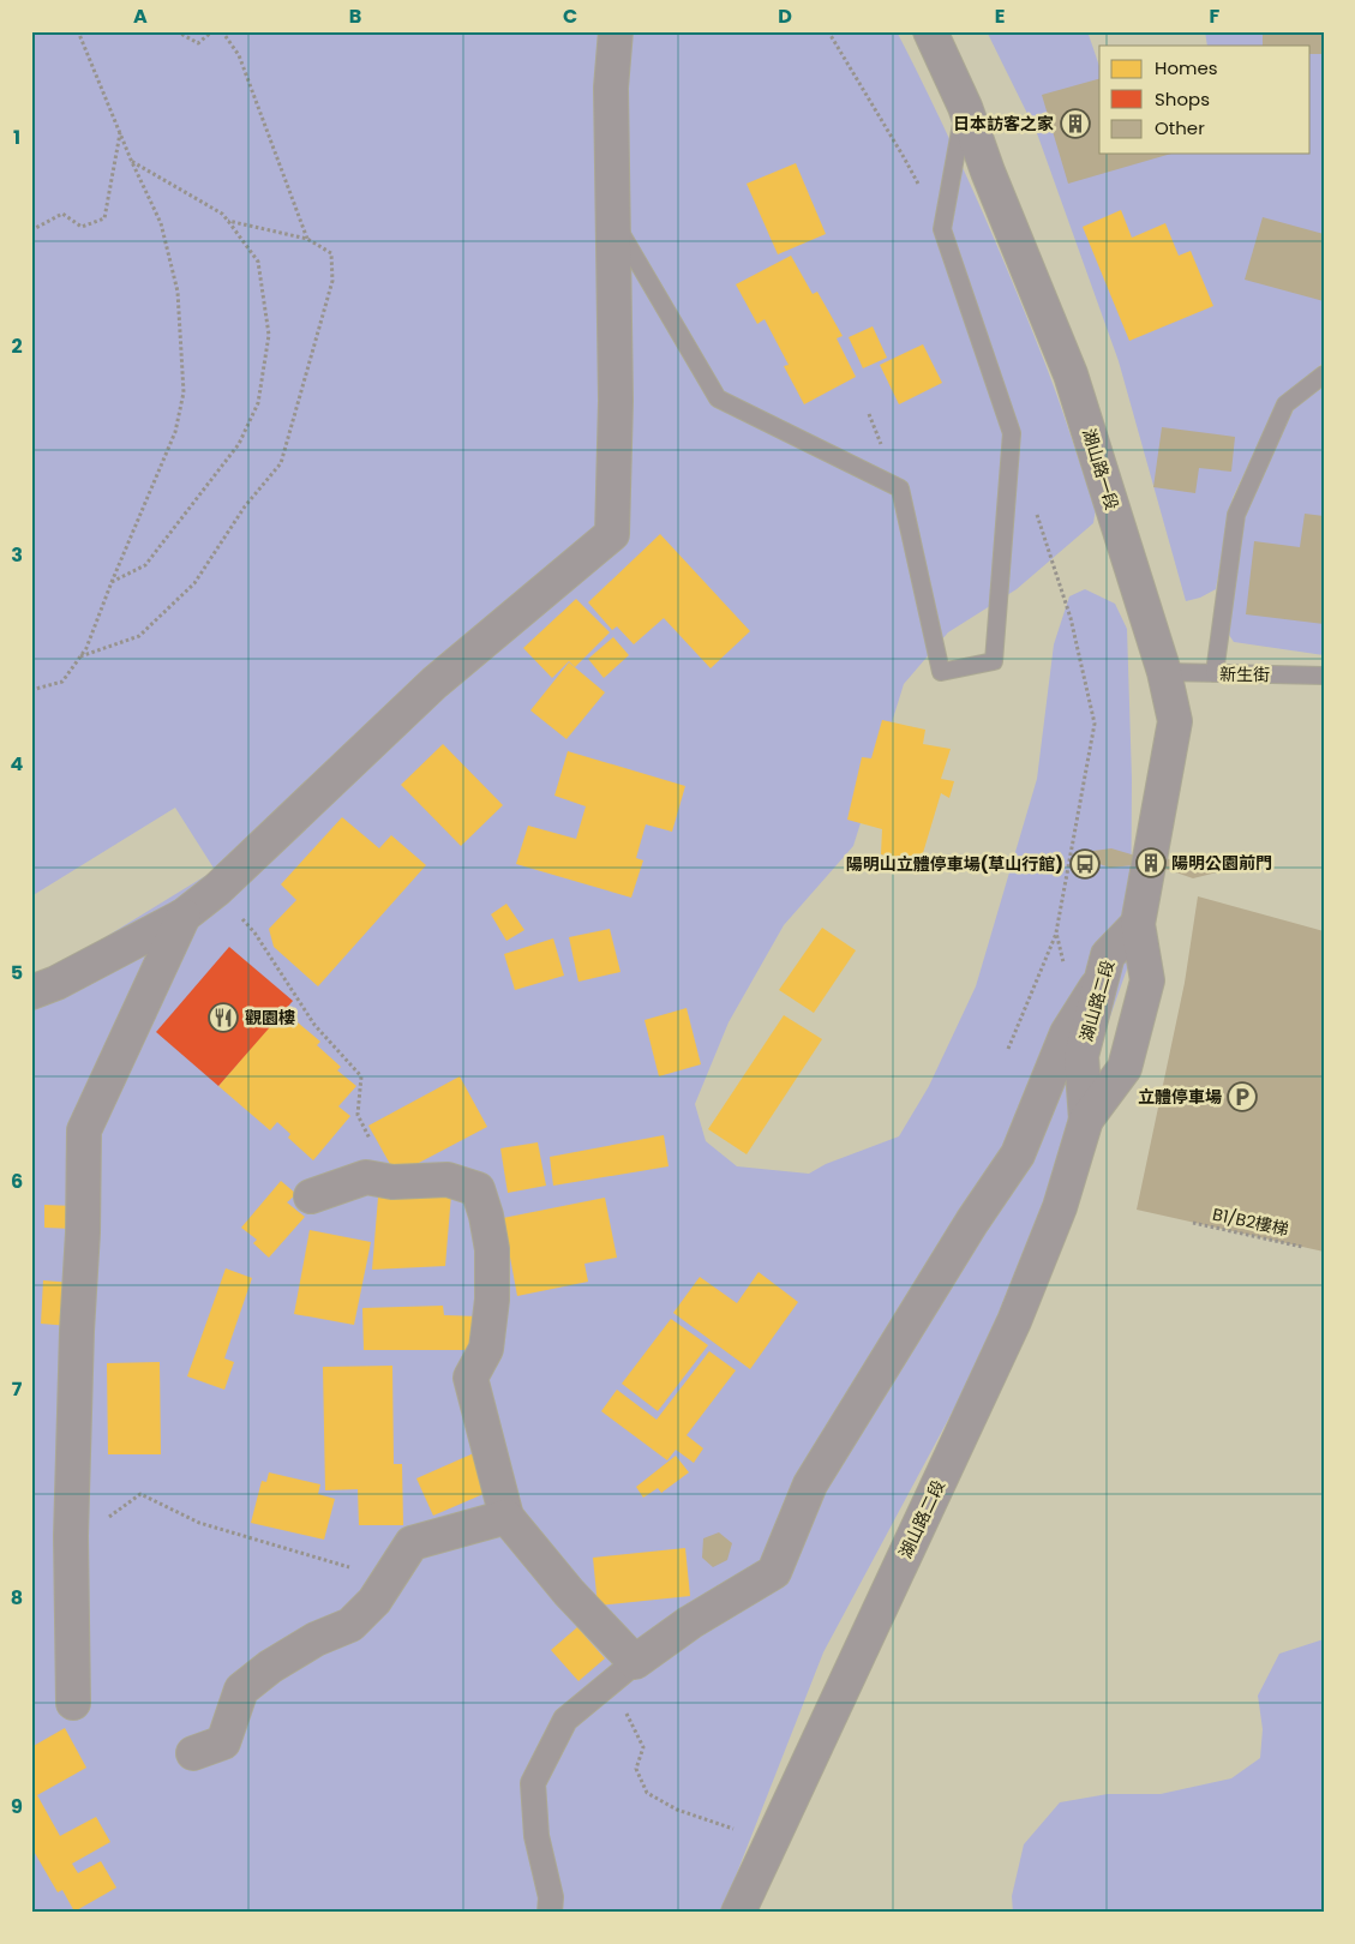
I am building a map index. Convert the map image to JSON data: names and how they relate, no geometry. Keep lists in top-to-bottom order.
{
  "streets": {
    "street": ["湖山路一段", "湖山路二段"],
    "lane": ["新生街"],
    "path": ["B1/B2樓梯"]
  },
  "crossings": [
    ["湖山路一段", "新生街"],
    ["湖山路一段", "湖山路二段"]
  ],
  "places": {
    "building": ["日本訪客之家", "陽明公園前門"],
    "bus stop": ["陽明山立體停車場(草山行館)"],
    "restaurant": ["觀園樓"],
    "parking": ["立體停車場"]
  },
  "legend": ["Homes", "Shops", "Other"],
  "grid": {
    "columns": [
      "A",
      "B",
      "C",
      "D",
      "E",
      "F"
    ],
    "rows": [
      "1",
      "2",
      "3",
      "4",
      "5",
      "6",
      "7",
      "8",
      "9"
    ]
  }
}
